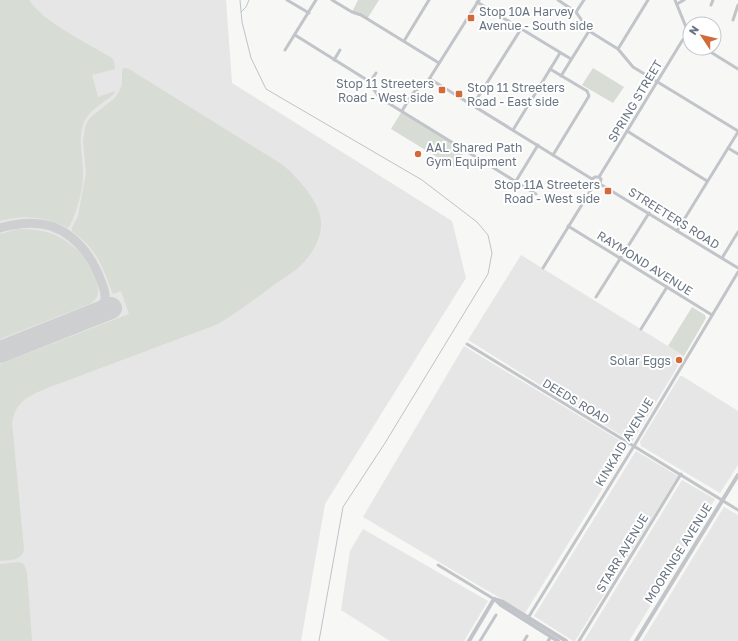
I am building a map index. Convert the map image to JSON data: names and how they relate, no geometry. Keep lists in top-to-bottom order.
{
  "streets": {
    "street": [
      "SPRING STREET",
      "STREETERS ROAD",
      "RAYMOND AVENUE",
      "DEEDS ROAD",
      "KINKAID AVENUE",
      "STARR AVENUE",
      "MOORINGE AVENUE"
    ]
  },
  "crossings": [
    ["SPRING STREET", "STREETERS ROAD"],
    ["RAYMOND AVENUE", "KINKAID AVENUE"],
    ["DEEDS ROAD", "KINKAID AVENUE"],
    ["DEEDS ROAD", "STARR AVENUE"],
    ["DEEDS ROAD", "MOORINGE AVENUE"]
  ],
  "places": {
    "transit": [
      "Stop 10A Harvey Avenue - South side",
      "Stop 11 Streeters Road - West side",
      "Stop 11 Streeters Road - East side",
      "Stop 11A Streeters Road - West side"
    ],
    "other": ["AAL Shared Path Gym Equipment", "Solar Eggs"]
  },
  "north": "top left"
}
